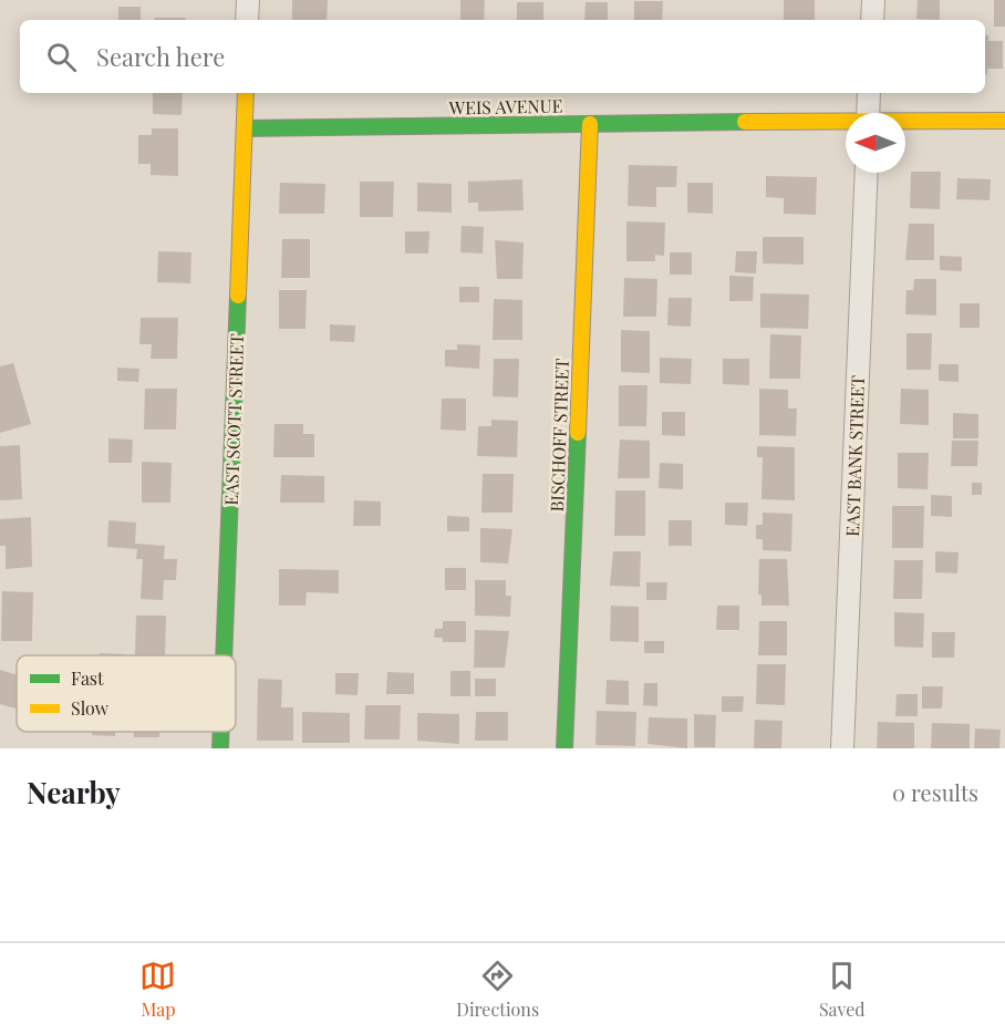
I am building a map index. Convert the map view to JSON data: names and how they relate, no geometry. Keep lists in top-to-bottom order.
{
  "streets": {
    "street": [
      "WEIS AVENUE",
      "EAST SCOTT STREET",
      "BISCHOFF STREET",
      "EAST BANK STREET"
    ]
  },
  "crossings": [
    ["WEIS AVENUE", "EAST SCOTT STREET"],
    ["WEIS AVENUE", "BISCHOFF STREET"]
  ],
  "legend": ["Fast", "Slow"],
  "north": "left",
  "page": {
    "search": "Search here",
    "heading": ["Nearby", "0 results"],
    "nav": ["Map", "Directions", "Saved"]
  }
}
